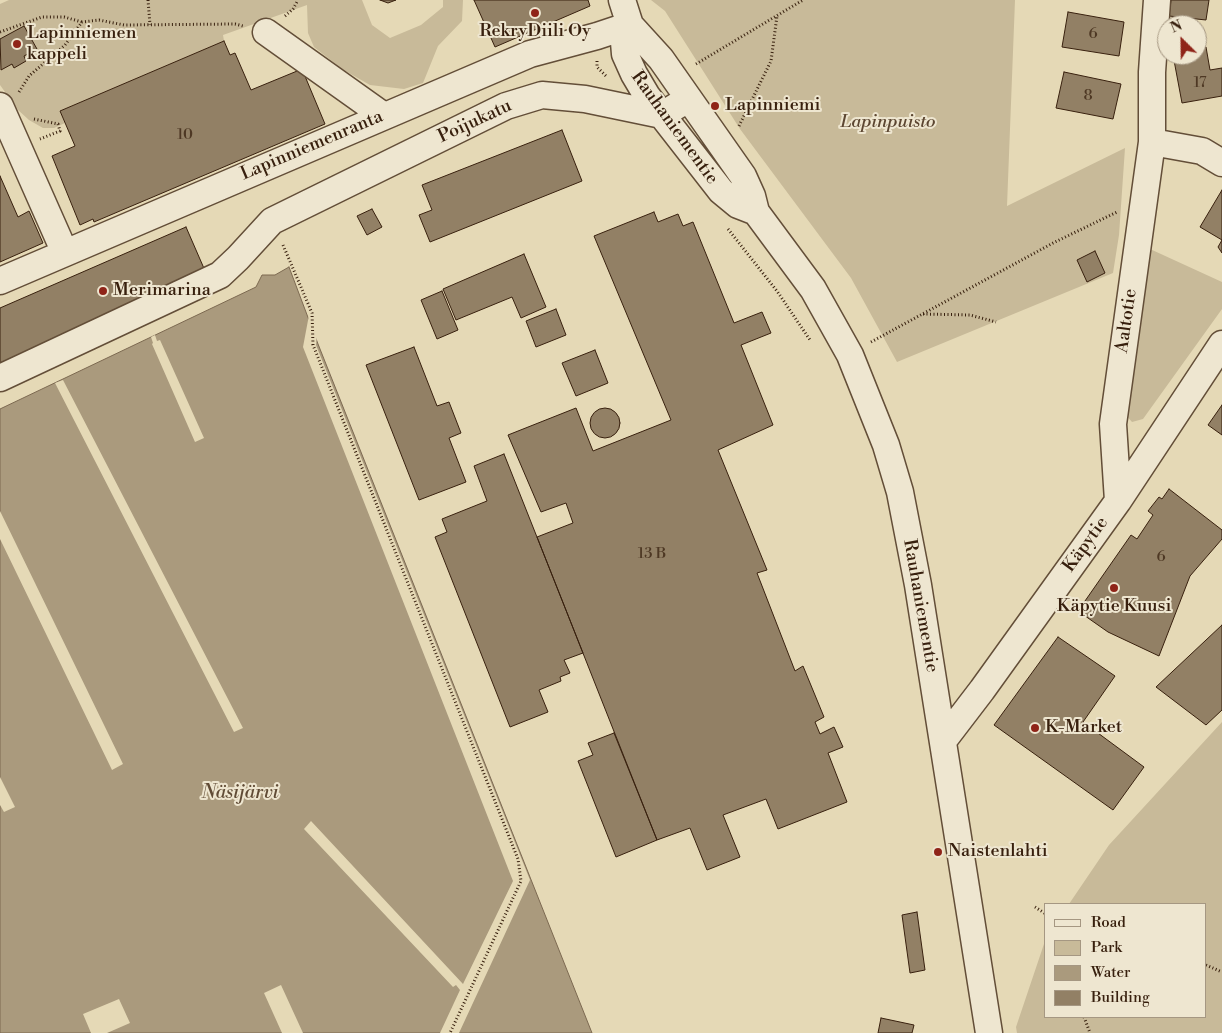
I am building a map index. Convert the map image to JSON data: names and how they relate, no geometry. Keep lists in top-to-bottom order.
{
  "streets": {
    "street": [
      "Poijukatu",
      "Rauhaniementie",
      "Lapinniemenranta",
      "Aaltotie",
      "Käpytie"
    ]
  },
  "crossings": [
    ["Poijukatu", "Rauhaniementie"],
    ["Rauhaniementie", "Lapinniemenranta"],
    ["Rauhaniementie", "Käpytie"],
    ["Aaltotie", "Käpytie"]
  ],
  "water": ["Näsijärvi"],
  "parks": ["Lapinpuisto"],
  "places": [
    "RekryDiili Oy",
    "Lapinniemen kappeli",
    "Lapinniemi",
    "Merimarina",
    "Käpytie Kuusi",
    "K-Market",
    "Naistenlahti"
  ],
  "house_numbers": [
    "6",
    "17",
    "8",
    "10",
    "13 B",
    "6"
  ],
  "legend": [
    "Road",
    "Park",
    "Water",
    "Building"
  ],
  "north": "top left"
}
